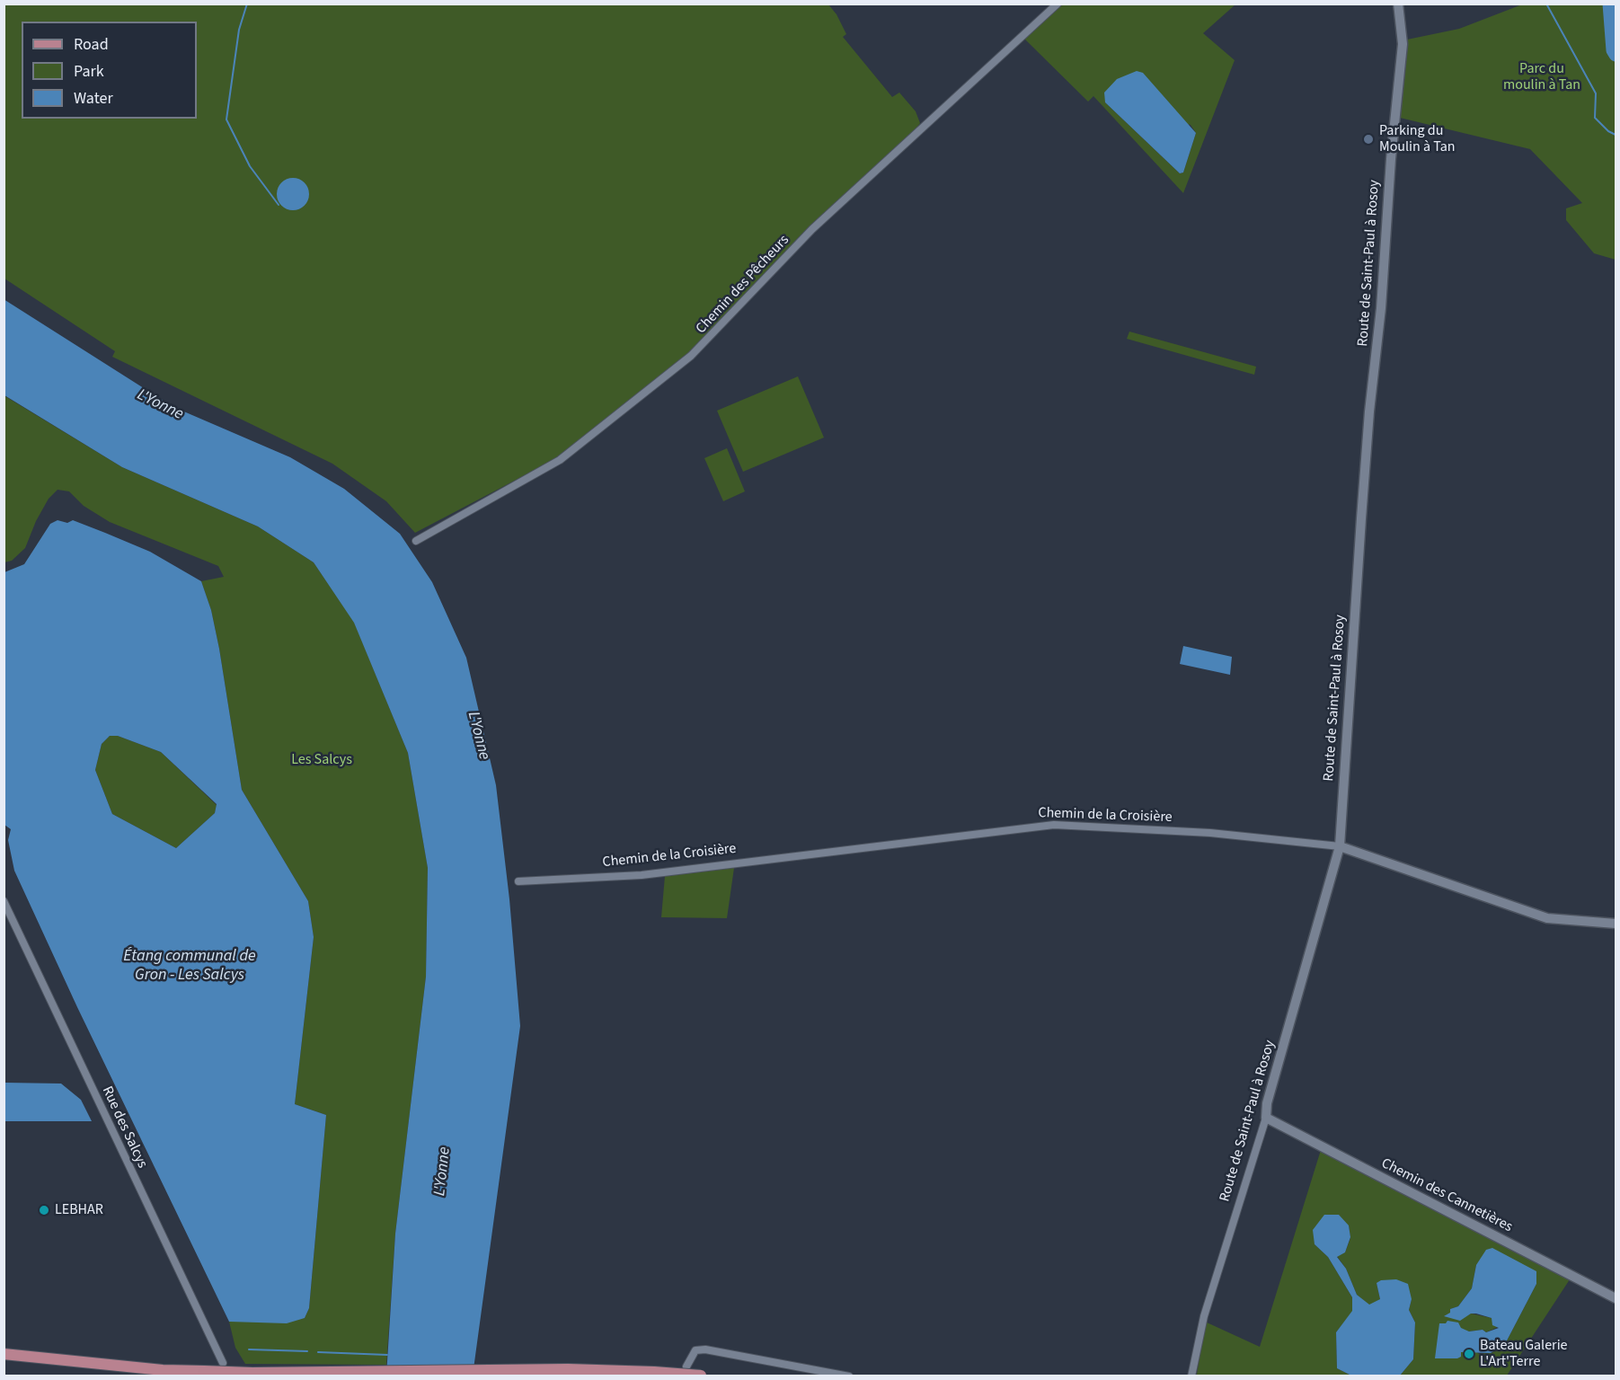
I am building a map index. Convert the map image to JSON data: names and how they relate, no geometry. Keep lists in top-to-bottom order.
{
  "streets": {
    "street": [
      "Route de Saint-Paul à Rosoy",
      "Chemin des Pêcheurs",
      "Chemin de la Croisière",
      "Rue des Salcys",
      "Chemin des Cannetières"
    ]
  },
  "crossings": [
    ["Route de Saint-Paul à Rosoy", "Chemin de la Croisière"],
    ["Route de Saint-Paul à Rosoy", "Chemin des Cannetières"]
  ],
  "water": ["L'Yonne", "Étang communal de Gron - Les Salcys"],
  "parks": ["Parc du moulin à Tan", "Les Salcys"],
  "places": ["Parking du Moulin à Tan", "LEBHAR", "Bateau Galerie L'Art'Terre"],
  "legend": ["Road", "Park", "Water"]
}
